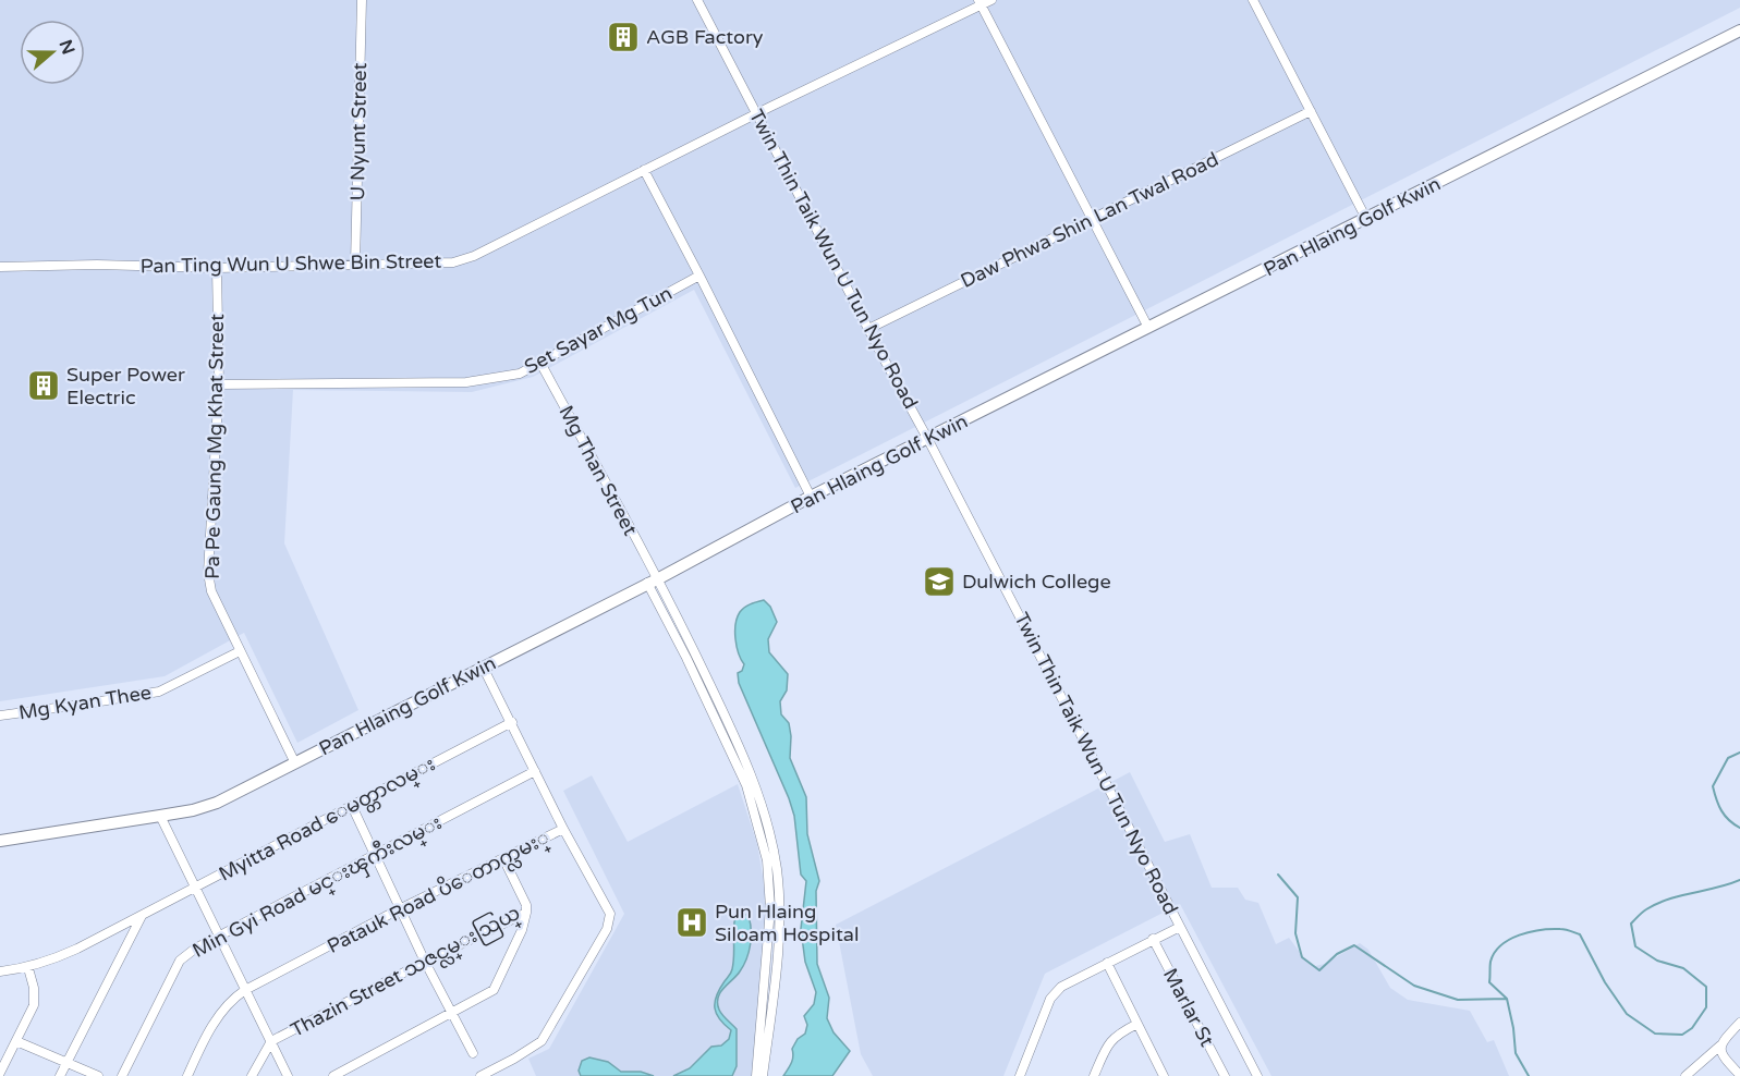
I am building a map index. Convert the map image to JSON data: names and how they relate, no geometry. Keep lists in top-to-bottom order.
{
  "streets": {
    "street": [
      "U Nyunt Street",
      "Daw Phwa Shin Lan Twal Road",
      "Pan Hlaing Golf Kwin",
      "Twin Thin Taik Wun U Tun Nyo Road",
      "Pan Ting Wun U Shwe Bin Street",
      "Set Sayar Mg Tun",
      "Pa Pe Gaung Mg Khat Street",
      "Mg Than Street",
      "Mg Kyan Thee",
      "Myitta Road ေမတ္တာလမ္း",
      "Min Gyi Road မင္းၾကီးလမ္း",
      "Patauk Road ပိေတာက္လမး္",
      "Thazin Street သဇင္လမ္းသြယ္",
      "Marlar St"
    ]
  },
  "crossings": [
    ["U Nyunt Street", "Pan Ting Wun U Shwe Bin Street"],
    ["Daw Phwa Shin Lan Twal Road", "Twin Thin Taik Wun U Tun Nyo Road"],
    ["Pan Hlaing Golf Kwin", "Twin Thin Taik Wun U Tun Nyo Road"],
    ["Pan Hlaing Golf Kwin", "Pa Pe Gaung Mg Khat Street"],
    ["Pan Hlaing Golf Kwin", "Mg Than Street"],
    ["Pan Hlaing Golf Kwin", "Patauk Road ပိေတာက္လမး္"],
    ["Twin Thin Taik Wun U Tun Nyo Road", "Pan Ting Wun U Shwe Bin Street"],
    ["Pan Ting Wun U Shwe Bin Street", "Pa Pe Gaung Mg Khat Street"],
    ["Set Sayar Mg Tun", "Pa Pe Gaung Mg Khat Street"],
    ["Set Sayar Mg Tun", "Mg Than Street"],
    ["Pa Pe Gaung Mg Khat Street", "Mg Kyan Thee"],
    ["Myitta Road ေမတ္တာလမ္း", "Patauk Road ပိေတာက္လမး္"],
    ["Min Gyi Road မင္းၾကီးလမ္း", "Patauk Road ပိေတာက္လမး္"],
    ["Patauk Road ပိေတာက္လမး္", "Thazin Street သဇင္လမ္းသြယ္"]
  ],
  "places": {
    "building": ["AGB Factory", "Super Power Electric"],
    "school or university": ["Dulwich College"],
    "hospital": ["Pun Hlaing Siloam Hospital"]
  },
  "north": "right"
}
